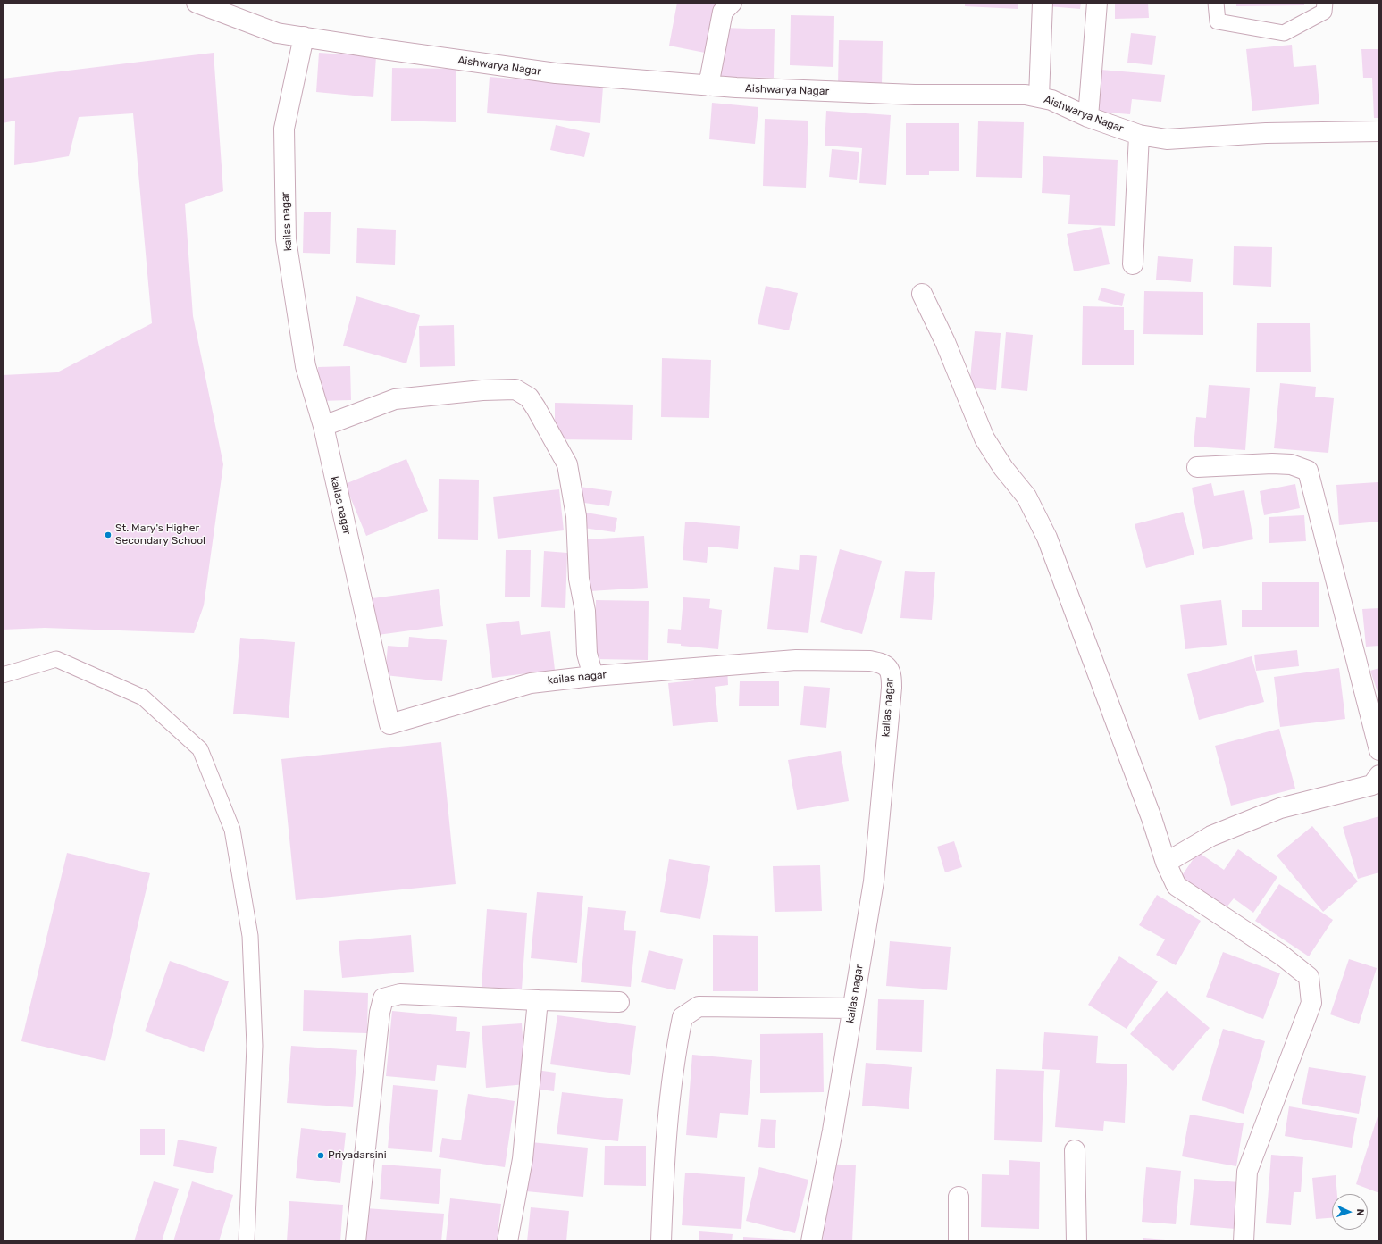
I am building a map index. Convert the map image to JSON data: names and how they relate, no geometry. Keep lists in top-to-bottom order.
{
  "streets": {
    "street": ["Aishwarya Nagar", "kailas nagar"]
  },
  "crossings": [
    ["Aishwarya Nagar", "kailas nagar"]
  ],
  "places": ["St. Mary's Higher Secondary School", "Priyadarsini"],
  "north": "right"
}
